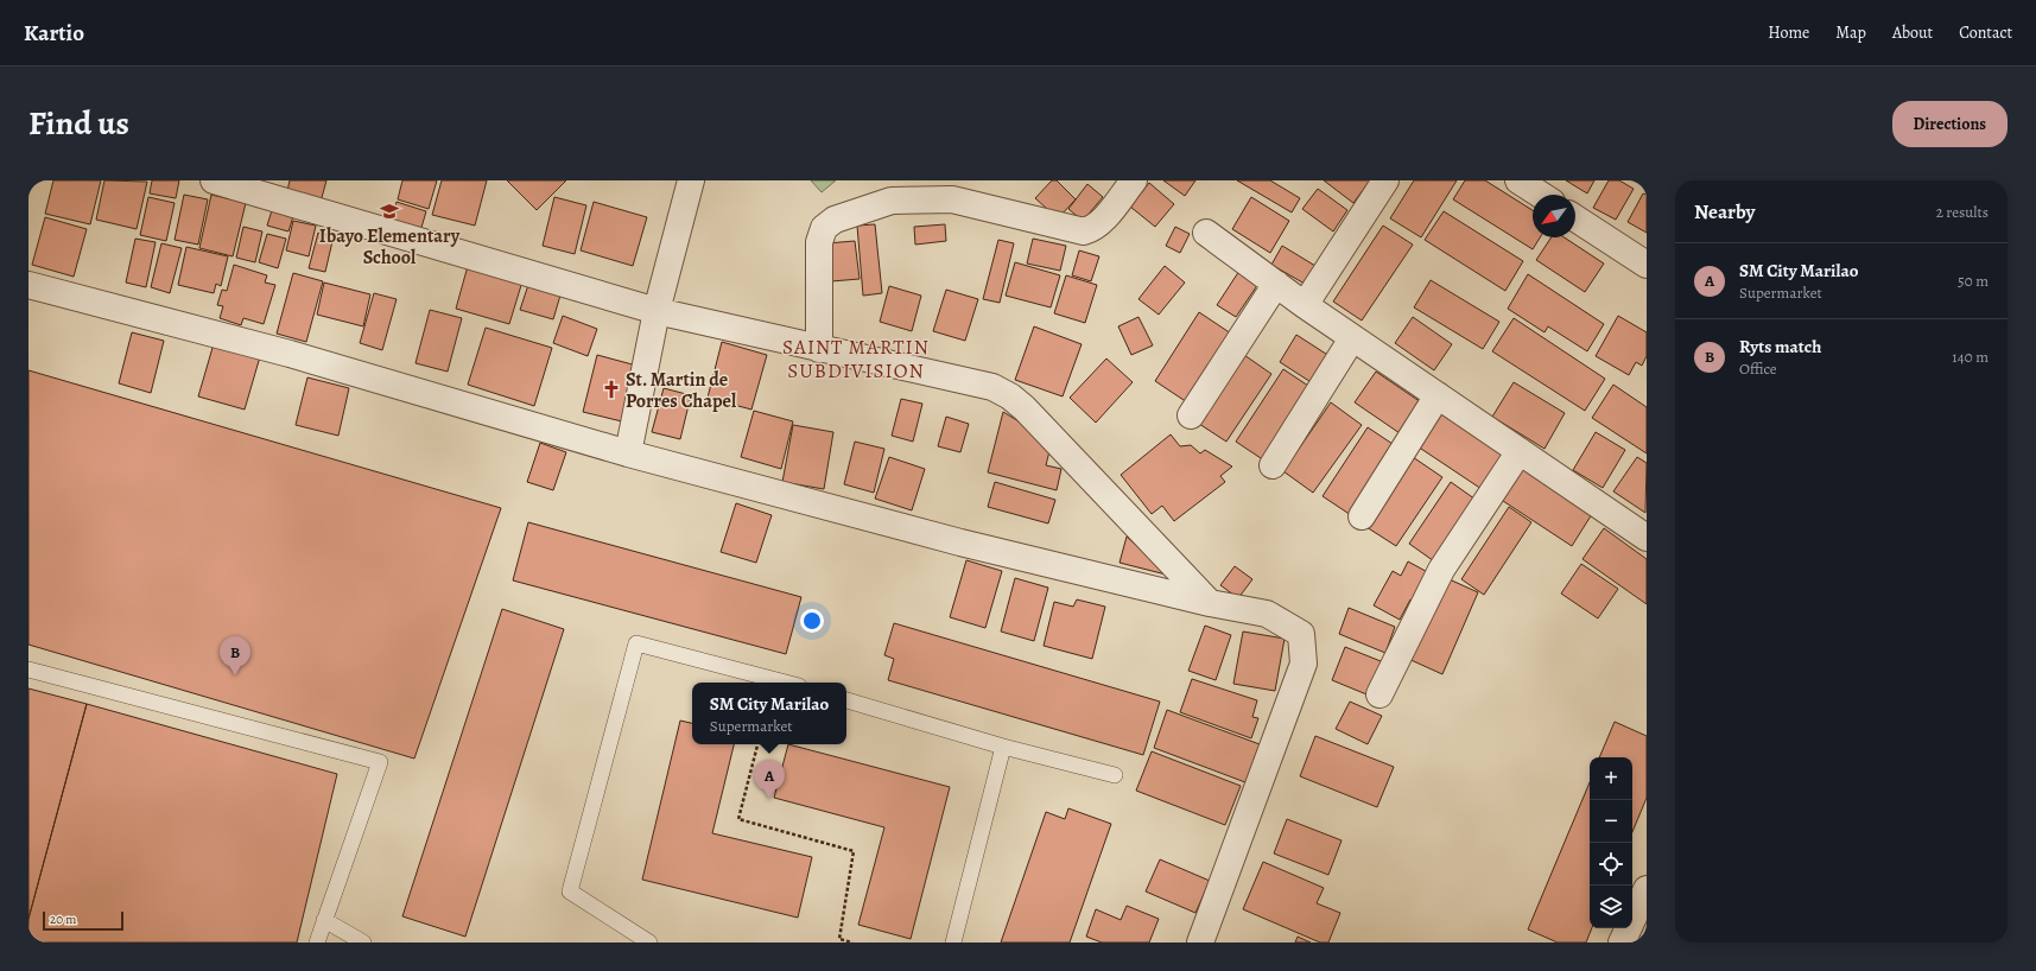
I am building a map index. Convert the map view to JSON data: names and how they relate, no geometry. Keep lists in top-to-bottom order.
{
  "districts": ["SAINT MARTIN SUBDIVISION"],
  "places": {
    "school or university": ["Ibayo Elementary School"],
    "church": ["St. Martin de Porres Chapel"]
  },
  "scale_bar": "20 m",
  "north": "bottom left",
  "page": {
    "header": "Kartio",
    "nav": [
      "Home",
      "Map",
      "About",
      "Contact"
    ],
    "title": "Find us",
    "buttons": "Directions",
    "heading": ["Nearby", "2 results"],
    "list": [
      {
        "mark": "A",
        "name": "SM City Marilao",
        "note": "Supermarket",
        "value": "50 m"
      },
      {
        "mark": "B",
        "name": "Ryts match",
        "note": "Office",
        "value": "140 m"
      }
    ],
    "pins": ["B", "A"],
    "popup": ["SM City Marilao", "Supermarket"],
    "map_buttons": ["+", "−"],
    "scale": "20 m"
  }
}
